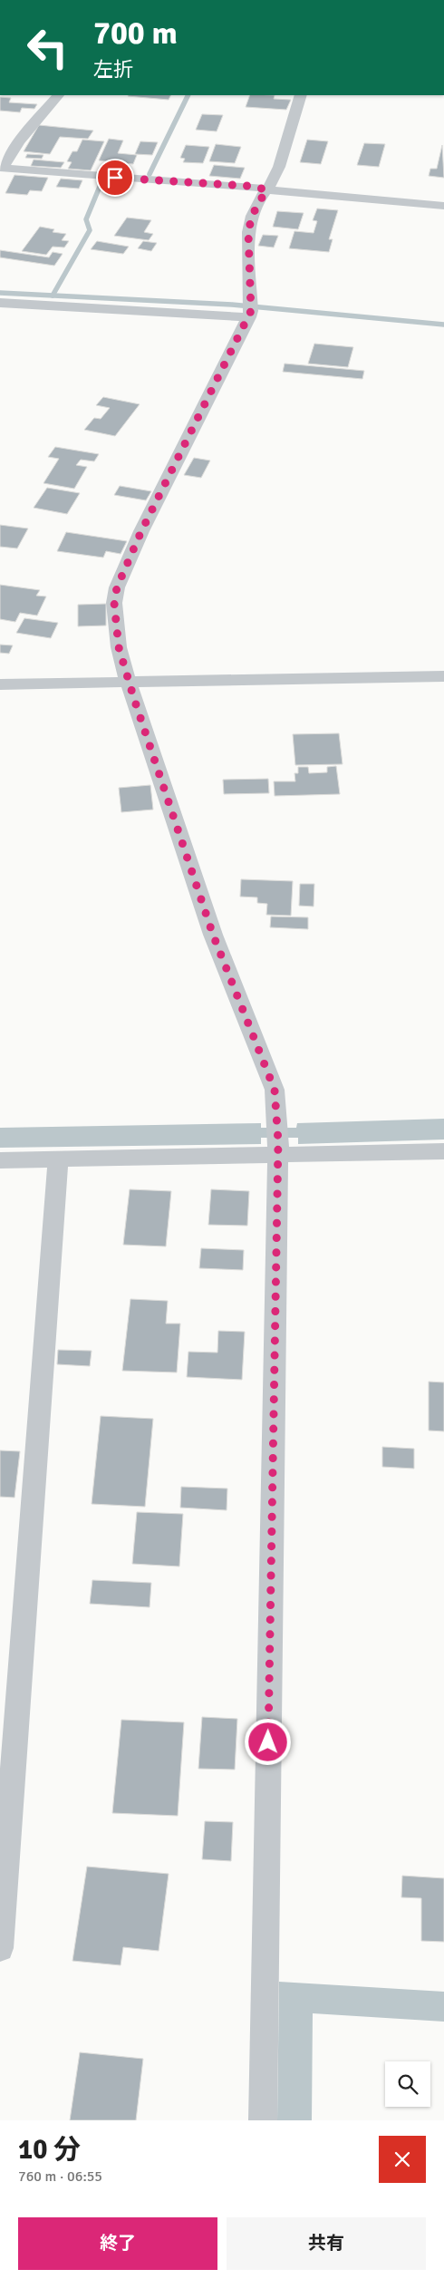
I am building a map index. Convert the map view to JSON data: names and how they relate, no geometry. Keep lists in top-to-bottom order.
{
  "page": {
    "turn": ["700 m", "左折"],
    "heading": ["10 分", "760 m · 06:55"],
    "buttons": ["終了", "共有"]
  }
}
